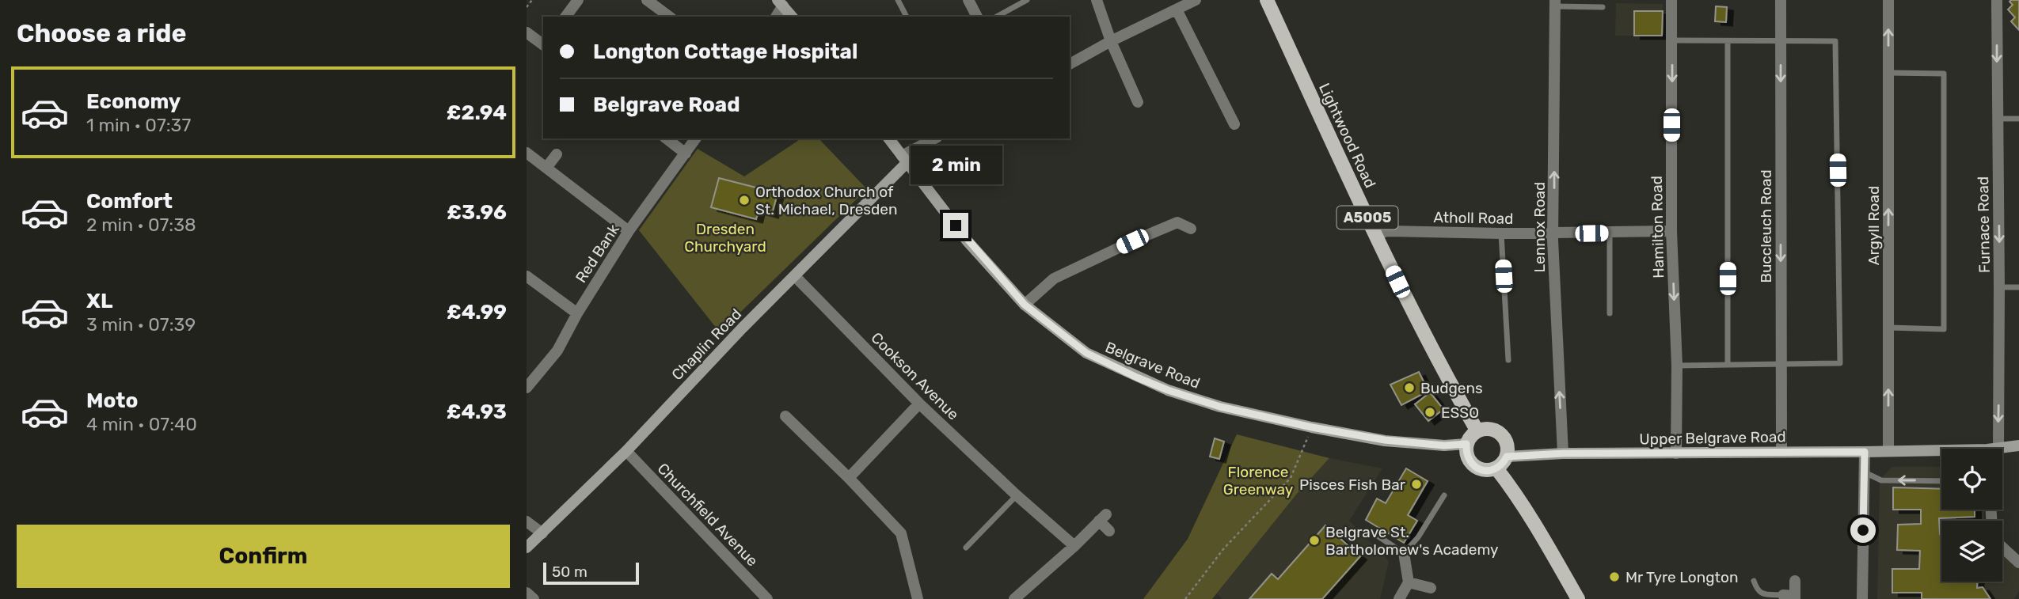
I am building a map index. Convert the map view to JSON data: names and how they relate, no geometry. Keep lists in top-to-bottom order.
{
  "streets": {
    "main road": ["Lightwood Road", "A5005"],
    "street": [
      "Atholl Road",
      "Furnace Road",
      "Argyll Road",
      "Buccleuch Road",
      "Lennox Road",
      "Hamilton Road",
      "Red Bank",
      "Chaplin Road",
      "Belgrave Road",
      "Cookson Avenue",
      "Upper Belgrave Road",
      "Churchfield Avenue"
    ]
  },
  "crossings": [
    ["Lightwood Road", "Atholl Road"],
    ["Lightwood Road", "Belgrave Road"],
    ["Lightwood Road", "Upper Belgrave Road"],
    ["Atholl Road", "Lennox Road"],
    ["Atholl Road", "Hamilton Road"],
    ["Argyll Road", "Upper Belgrave Road"],
    ["Buccleuch Road", "Upper Belgrave Road"],
    ["Lennox Road", "Upper Belgrave Road"],
    ["Hamilton Road", "Upper Belgrave Road"],
    ["Chaplin Road", "Belgrave Road"],
    ["Chaplin Road", "Cookson Avenue"],
    ["Chaplin Road", "Churchfield Avenue"],
    ["Belgrave Road", "Upper Belgrave Road"]
  ],
  "one_way": [
    "Furnace Road",
    "Argyll Road",
    "Buccleuch Road",
    "Lennox Road",
    "Hamilton Road"
  ],
  "parks": ["Dresden Churchyard", "Florence Greenway"],
  "places": [
    "Orthodox Church of St. Michael, Dresden",
    "Budgens",
    "ESSO",
    "Pisces Fish Bar",
    "Belgrave St. Bartholomew's Academy",
    "Mr Tyre Longton"
  ],
  "scale_bar": "50 m",
  "page": {
    "heading": "Choose a ride",
    "banner": ["Longton Cottage Hospital", "Belgrave Road"],
    "list": [
      {
        "name": "Economy",
        "note": "1 min · 07:37",
        "value": "£2.94"
      },
      {
        "name": "Comfort",
        "note": "2 min · 07:38",
        "value": "£3.96"
      },
      {
        "name": "XL",
        "note": "3 min · 07:39",
        "value": "£4.99"
      },
      {
        "name": "Moto",
        "note": "4 min · 07:40",
        "value": "£4.93"
      }
    ],
    "bubble": "2 min",
    "buttons": "Confirm",
    "scale": "50 m"
  }
}
